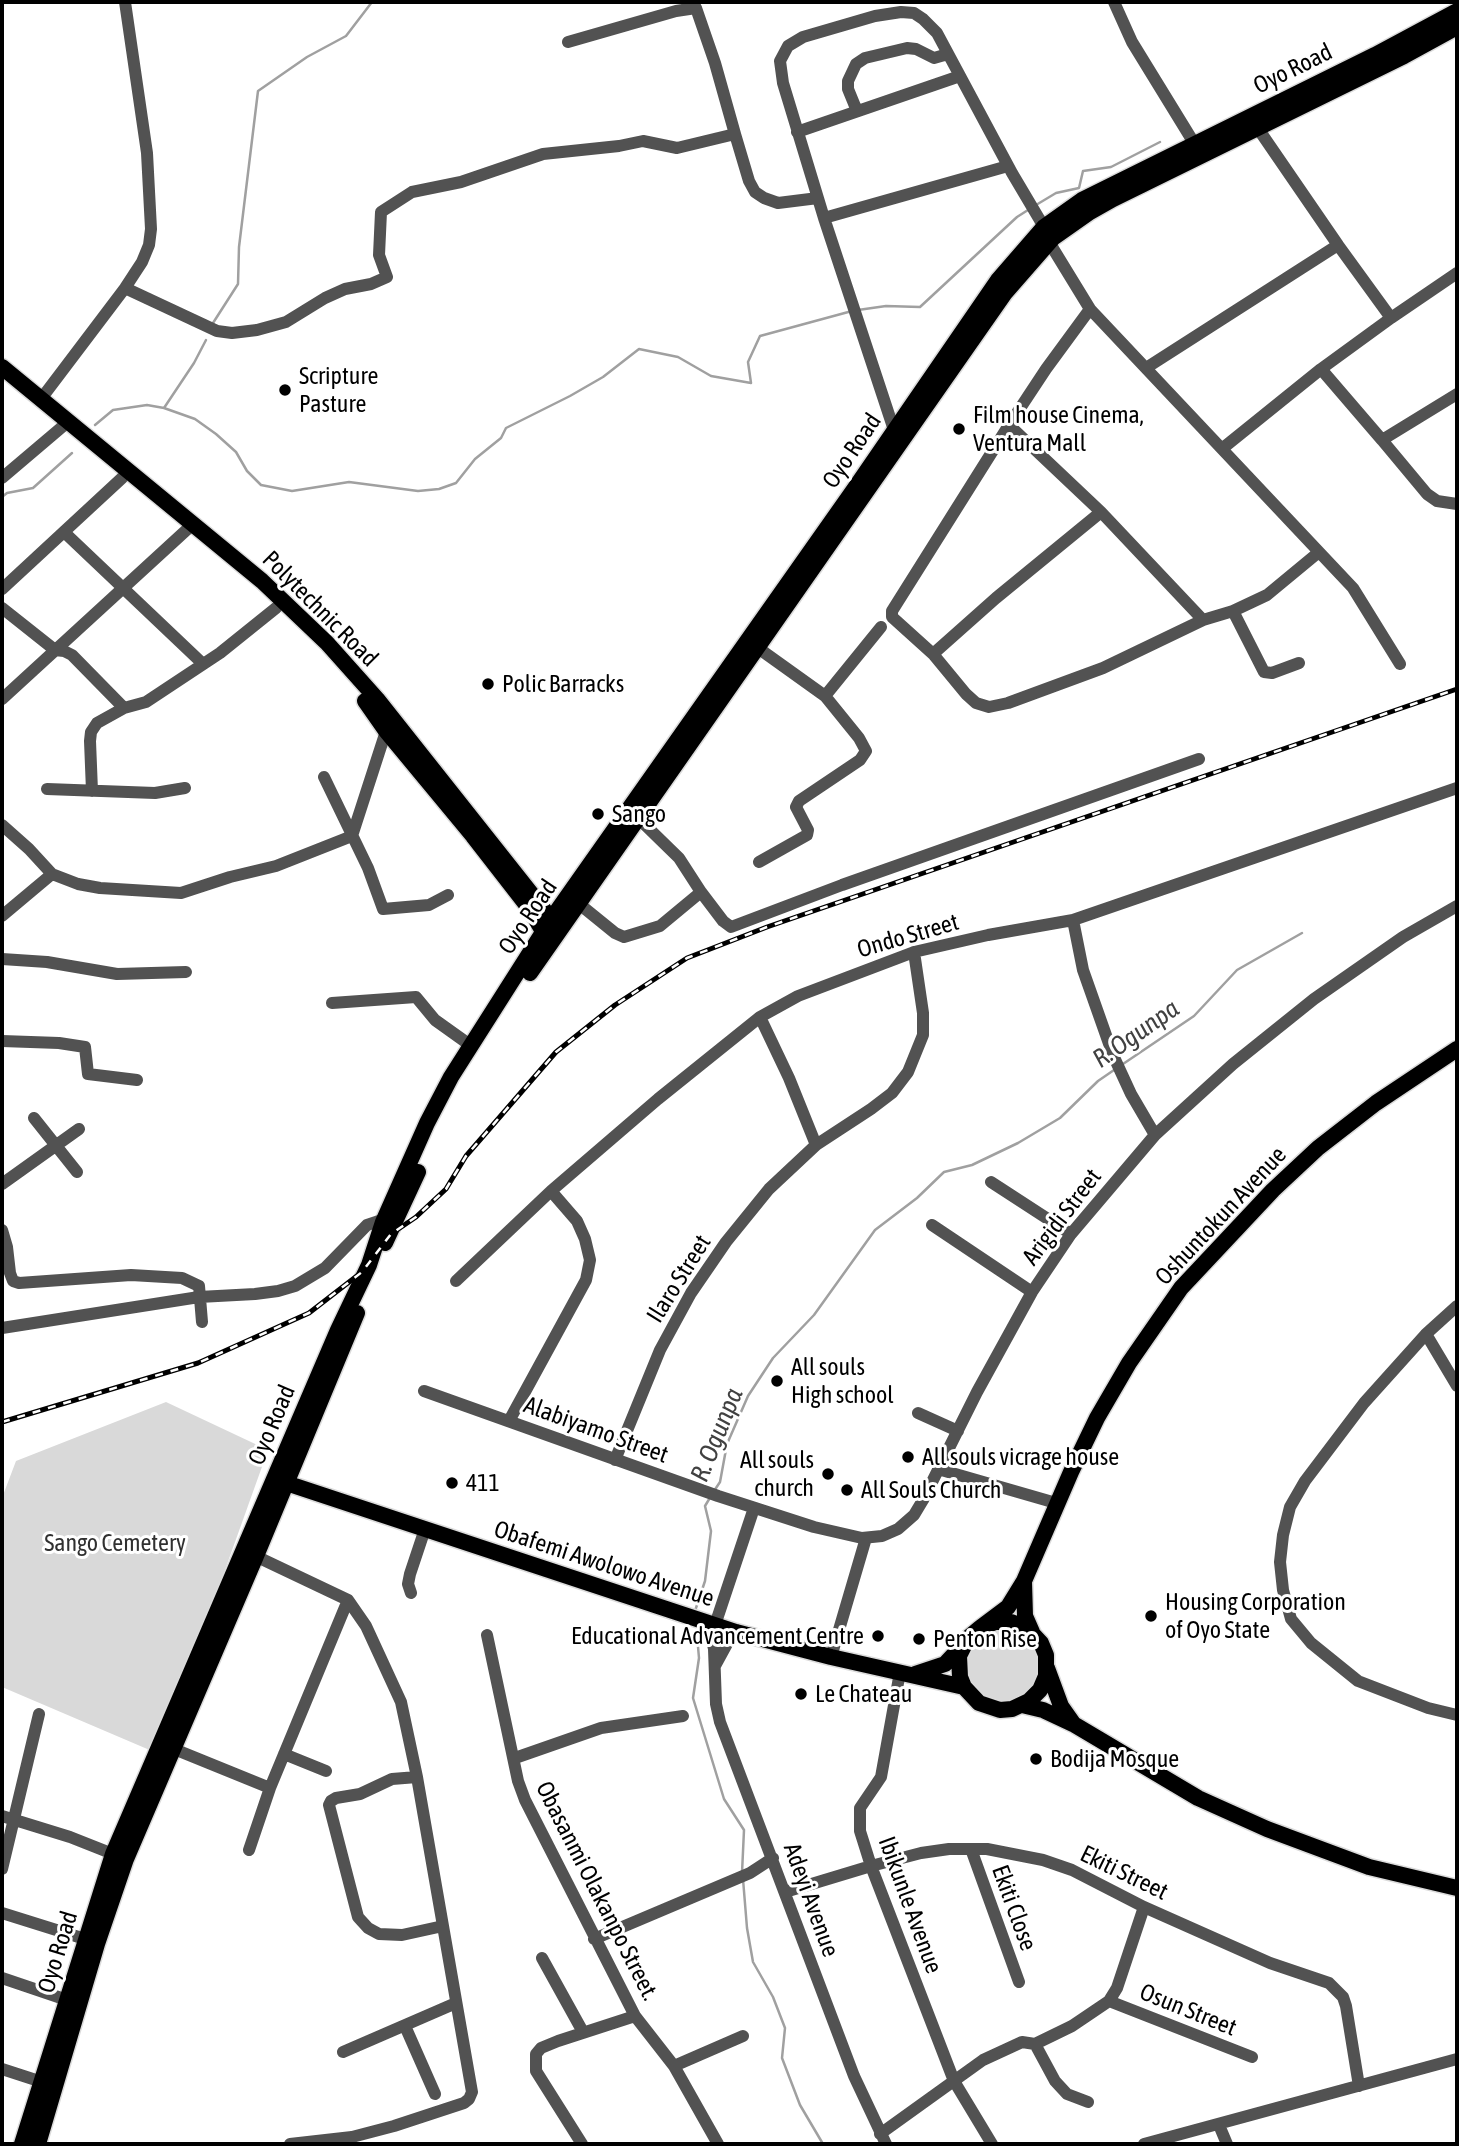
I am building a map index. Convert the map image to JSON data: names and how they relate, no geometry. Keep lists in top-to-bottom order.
{
  "streets": {
    "main road": [
      "Oyo Road",
      "Polytechnic Road",
      "Oshuntokun Avenue",
      "Obafemi Awolowo Avenue"
    ],
    "street": [
      "Ondo Street",
      "Arigidi Street",
      "Ilaro Street",
      "Alabiyamo Street",
      "Ekiti Street",
      "Obasanmi Olakanpo Street.",
      "Adeyi Avenue",
      "Ibikunle Avenue",
      "Ekiti Close",
      "Osun Street"
    ]
  },
  "crossings": [
    ["Oyo Road", "Polytechnic Road"],
    ["Oyo Road", "Obafemi Awolowo Avenue"],
    ["Ondo Street", "Ilaro Street"],
    ["Oshuntokun Avenue", "Obafemi Awolowo Avenue"],
    ["Arigidi Street", "Alabiyamo Street"],
    ["Ilaro Street", "Alabiyamo Street"],
    ["Obafemi Awolowo Avenue", "Adeyi Avenue"],
    ["Obafemi Awolowo Avenue", "Ibikunle Avenue"],
    ["Ekiti Street", "Adeyi Avenue"],
    ["Ekiti Street", "Ibikunle Avenue"],
    ["Ekiti Street", "Ekiti Close"]
  ],
  "water": ["R. Ogunpa"],
  "parks": ["Sango Cemetery"],
  "places": [
    "Scripture Pasture",
    "Film house Cinema, Ventura Mall",
    "Polic Barracks",
    "Sango",
    "All souls High school",
    "All souls vicrage house",
    "All souls church",
    "411",
    "All Souls Church",
    "Housing Corporation of Oyo State",
    "Educational Advancement Centre",
    "Penton Rise",
    "Le Chateau",
    "Bodija Mosque"
  ]
}
